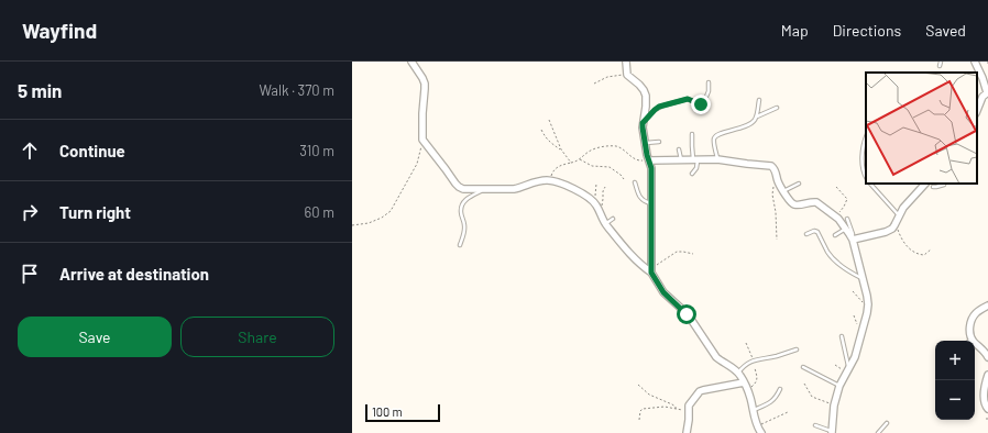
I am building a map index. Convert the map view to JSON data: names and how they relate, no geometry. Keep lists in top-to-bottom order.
{
  "scale_bar": "100 m",
  "page": {
    "header": "Wayfind",
    "nav": ["Map", "Directions", "Saved"],
    "heading": ["5 min", "Walk · 370 m"],
    "list": [
      ["Continue", "310 m"],
      ["Turn right", "60 m"],
      "Arrive at destination"
    ],
    "buttons": ["Save", "Share"],
    "map_buttons": ["+", "−"],
    "scale": "100 m"
  }
}
